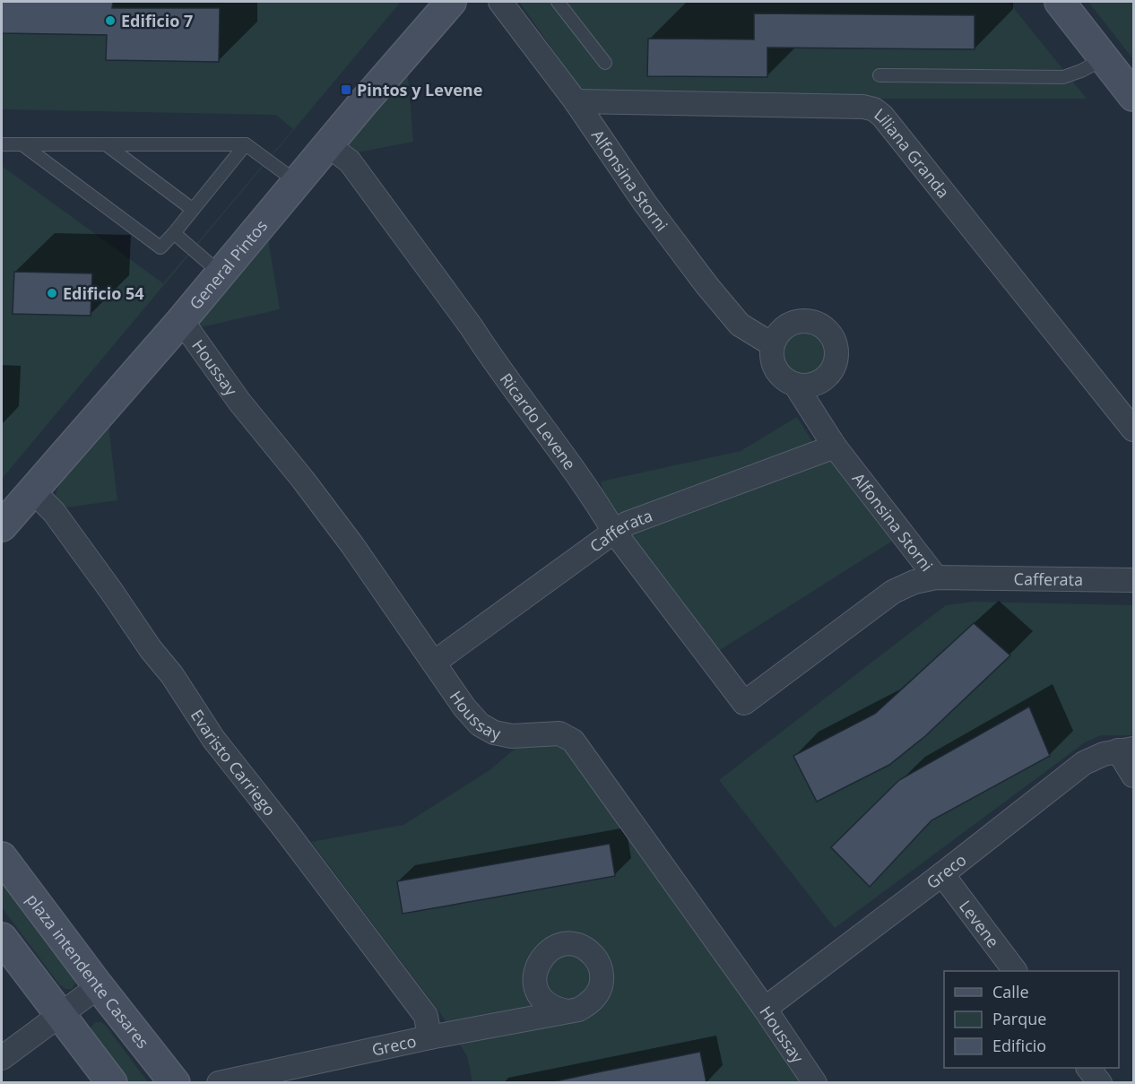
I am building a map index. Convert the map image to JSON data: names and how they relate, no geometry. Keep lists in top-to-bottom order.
{
  "streets": {
    "street": [
      "Liliana Granda",
      "Alfonsina Storni",
      "General Pintos",
      "Houssay",
      "Ricardo Levene",
      "Cafferata",
      "Evaristo Carriego",
      "Greco",
      "Levene",
      "plaza intendente Casares"
    ]
  },
  "crossings": [
    ["Liliana Granda", "Alfonsina Storni"],
    ["Alfonsina Storni", "Cafferata"],
    ["General Pintos", "Houssay"],
    ["General Pintos", "Ricardo Levene"],
    ["General Pintos", "Evaristo Carriego"],
    ["Houssay", "Cafferata"],
    ["Houssay", "Greco"],
    ["Ricardo Levene", "Cafferata"],
    ["Evaristo Carriego", "Greco"],
    ["Greco", "Levene"]
  ],
  "places": {
    "other": ["Edificio 7", "Edificio 54"],
    "transit": ["Pintos y Levene"]
  },
  "legend": ["Calle", "Parque", "Edificio"]
}
